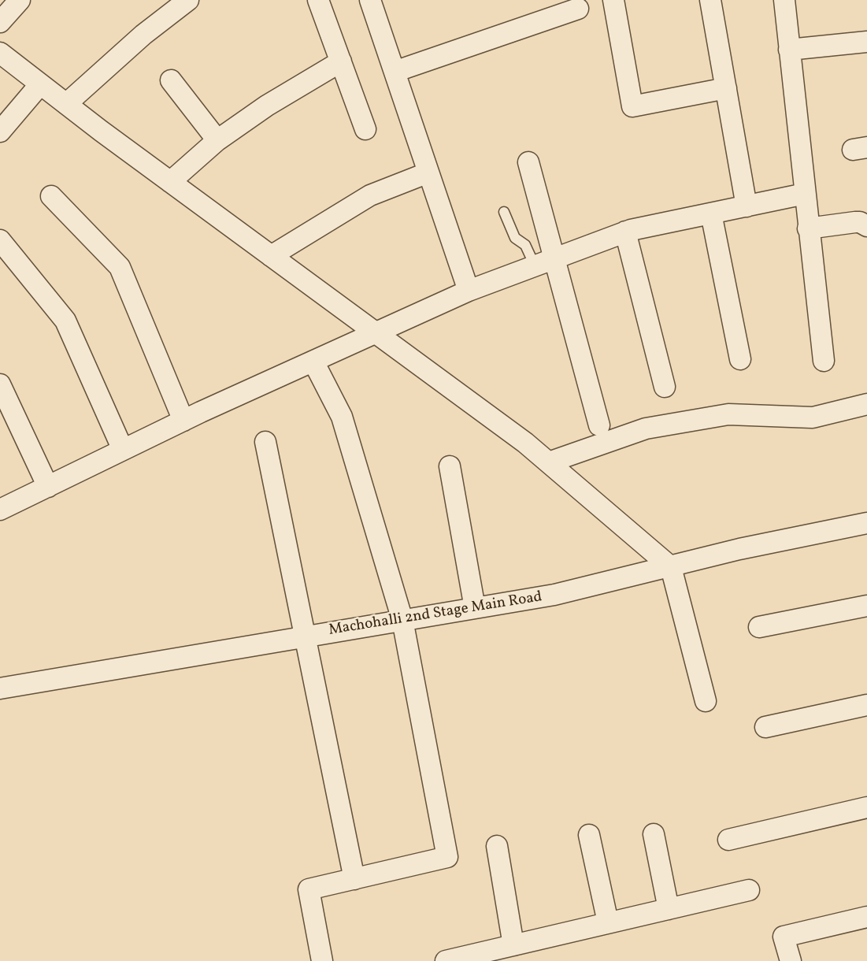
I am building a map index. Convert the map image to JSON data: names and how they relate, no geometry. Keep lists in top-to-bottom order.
{
  "streets": {
    "street": ["Machohalli 2nd Stage Main Road"]
  }
}
